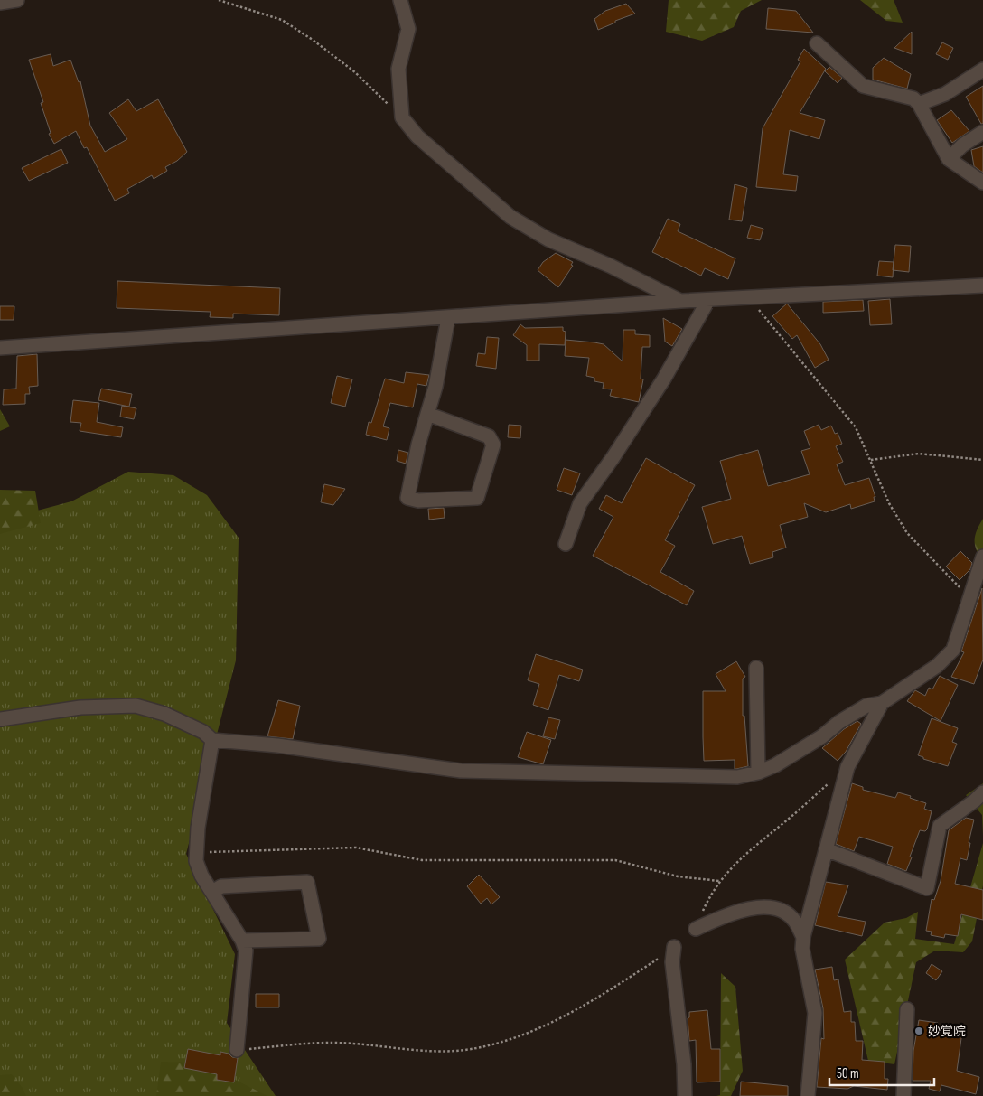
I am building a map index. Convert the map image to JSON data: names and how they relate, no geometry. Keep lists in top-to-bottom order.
{
  "places": ["妙覚院"],
  "scale_bar": "50 m"
}
